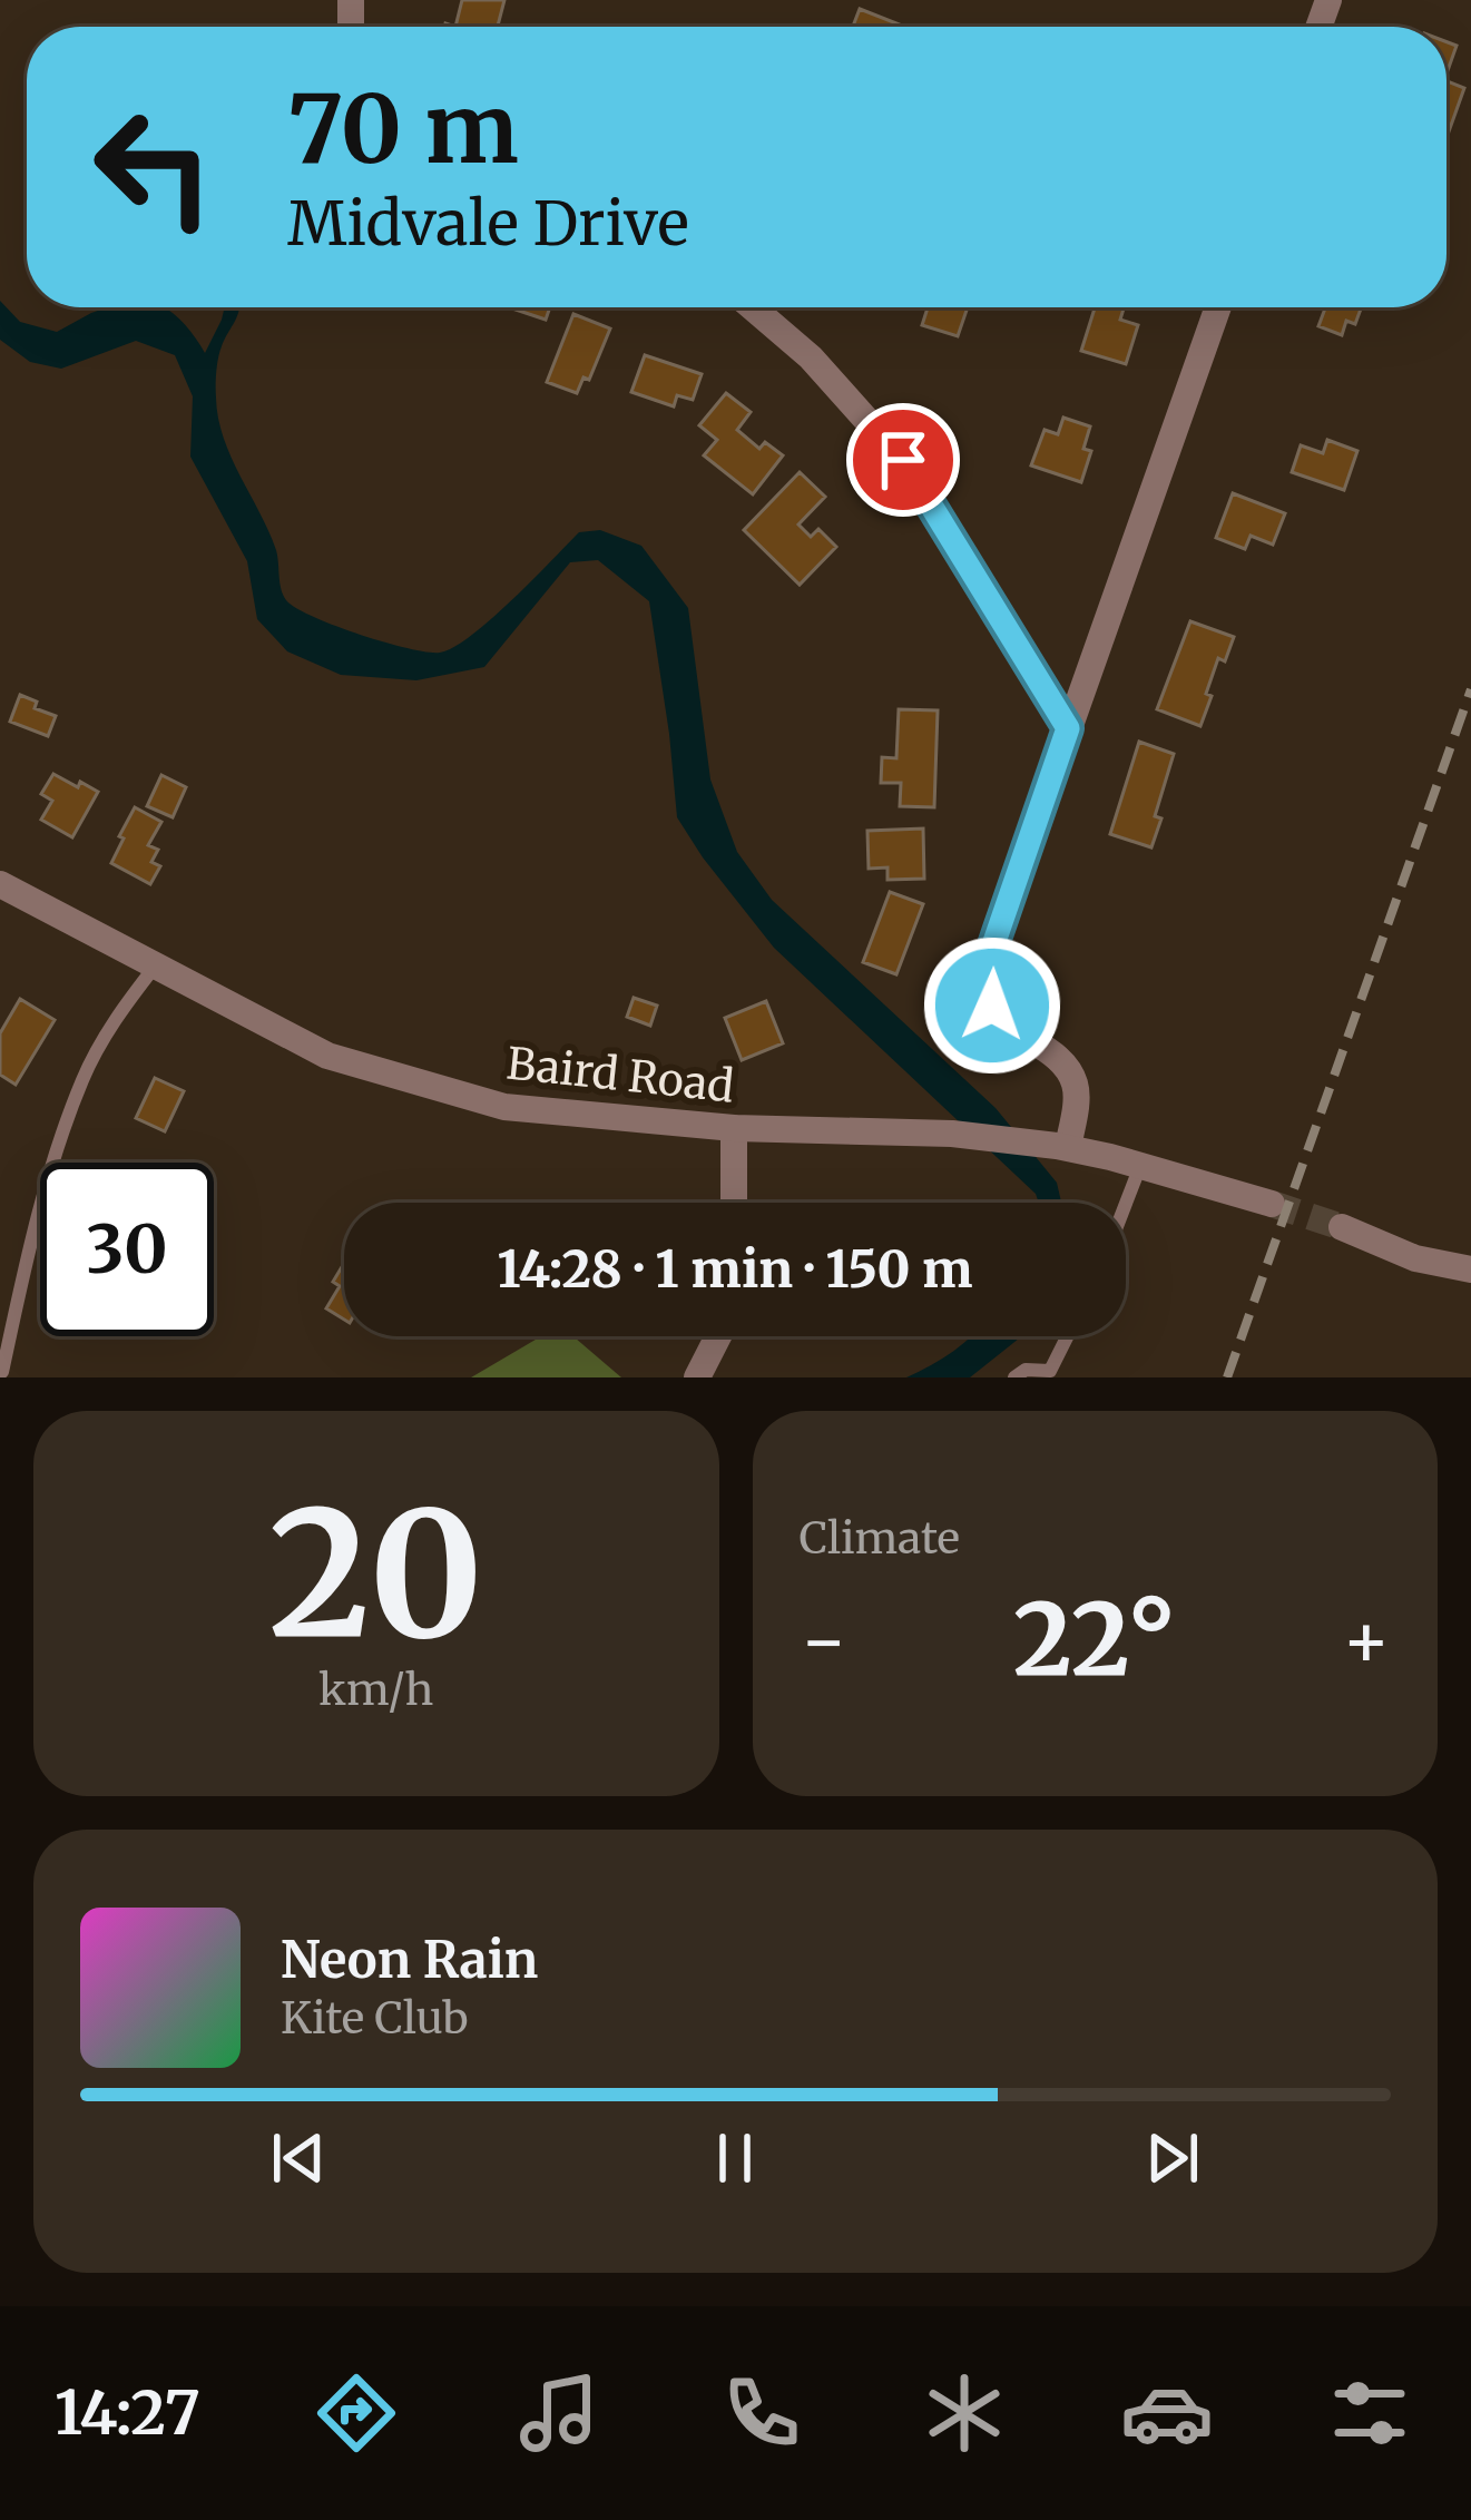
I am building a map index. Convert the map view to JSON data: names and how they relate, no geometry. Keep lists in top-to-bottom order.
{
  "streets": {
    "street": ["Baird Road"]
  },
  "page": {
    "turn": ["70 m", "Midvale Drive"],
    "limit": "30",
    "trip": "14:28 · 1 min · 150 m",
    "tile": [
      ["20", "km/h"],
      "Climate"
    ],
    "heat": ["−", "22°", "+"],
    "song": ["Neon Rain", "Kite Club"],
    "tabs": "14:27"
  }
}
